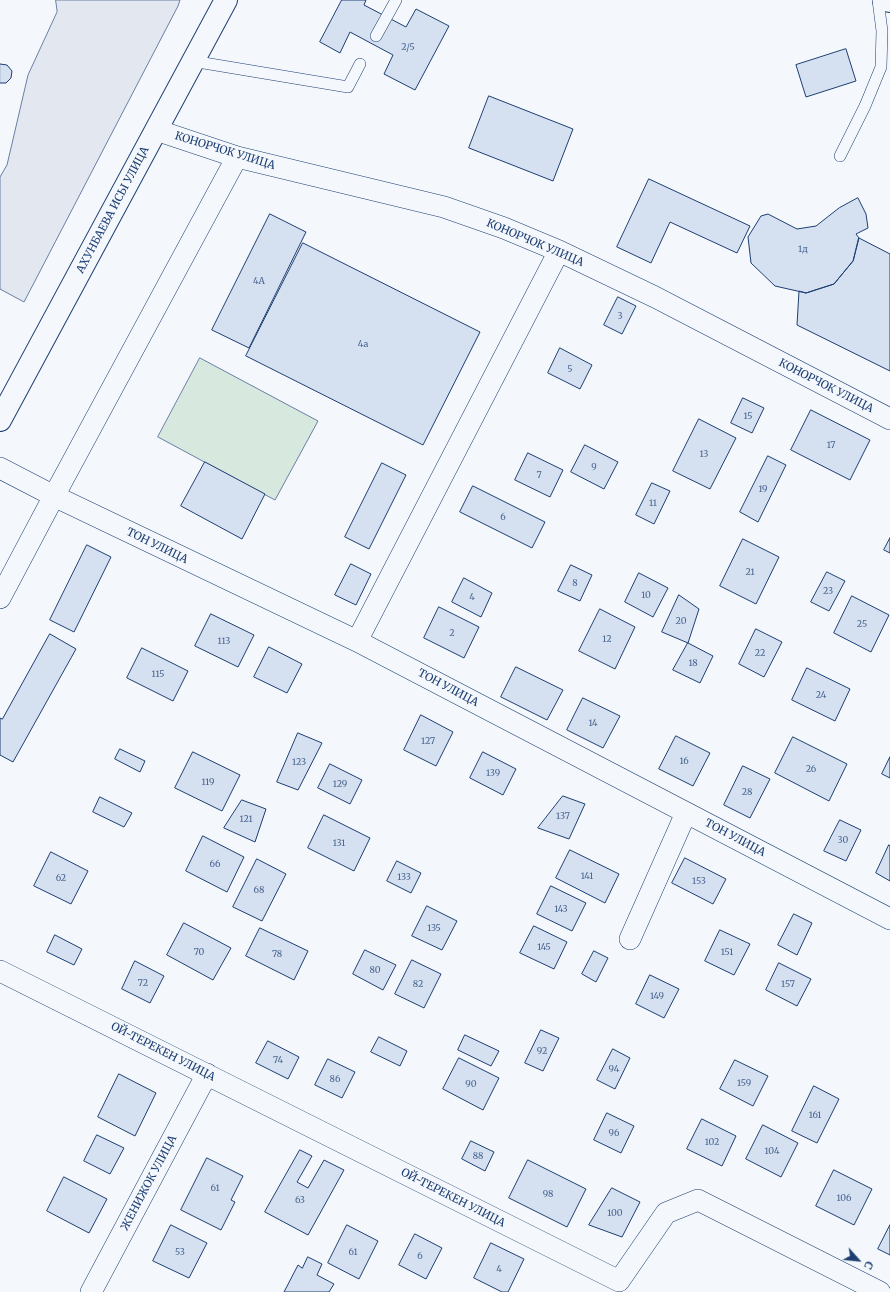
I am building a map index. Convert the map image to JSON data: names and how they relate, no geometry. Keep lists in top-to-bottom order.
{
  "streets": {
    "main road": ["АХУНБАЕВА ИСЫ УЛИЦА"],
    "street": [
      "КОНОРЧОК УЛИЦА",
      "ТОН УЛИЦА",
      "ОЙ-ТЕРЕКЕН УЛИЦА",
      "ЖЕНИЖОК УЛИЦА"
    ]
  },
  "crossings": [
    ["КОНОРЧОК УЛИЦА", "АХУНБАЕВА ИСЫ УЛИЦА"],
    ["ОЙ-ТЕРЕКЕН УЛИЦА", "ЖЕНИЖОК УЛИЦА"]
  ],
  "house_numbers": [
    "2/5",
    "1д",
    "4А",
    "3",
    "4а",
    "5",
    "15",
    "17",
    "13",
    "9",
    "7",
    "19",
    "11",
    "6",
    "21",
    "8",
    "23",
    "10",
    "4",
    "20",
    "25",
    "2",
    "12",
    "113",
    "22",
    "18",
    "115",
    "24",
    "14",
    "127",
    "16",
    "123",
    "26",
    "139",
    "119",
    "129",
    "28",
    "137",
    "121",
    "30",
    "131",
    "66",
    "141",
    "133",
    "62",
    "153",
    "68",
    "143",
    "135",
    "145",
    "70",
    "151",
    "78",
    "80",
    "72",
    "82",
    "157",
    "149",
    "92",
    "74",
    "94",
    "86",
    "159",
    "90",
    "161",
    "96",
    "102",
    "104",
    "88",
    "61",
    "98",
    "106",
    "63",
    "100",
    "53",
    "61",
    "6",
    "4"
  ],
  "north": "bottom right"
}
